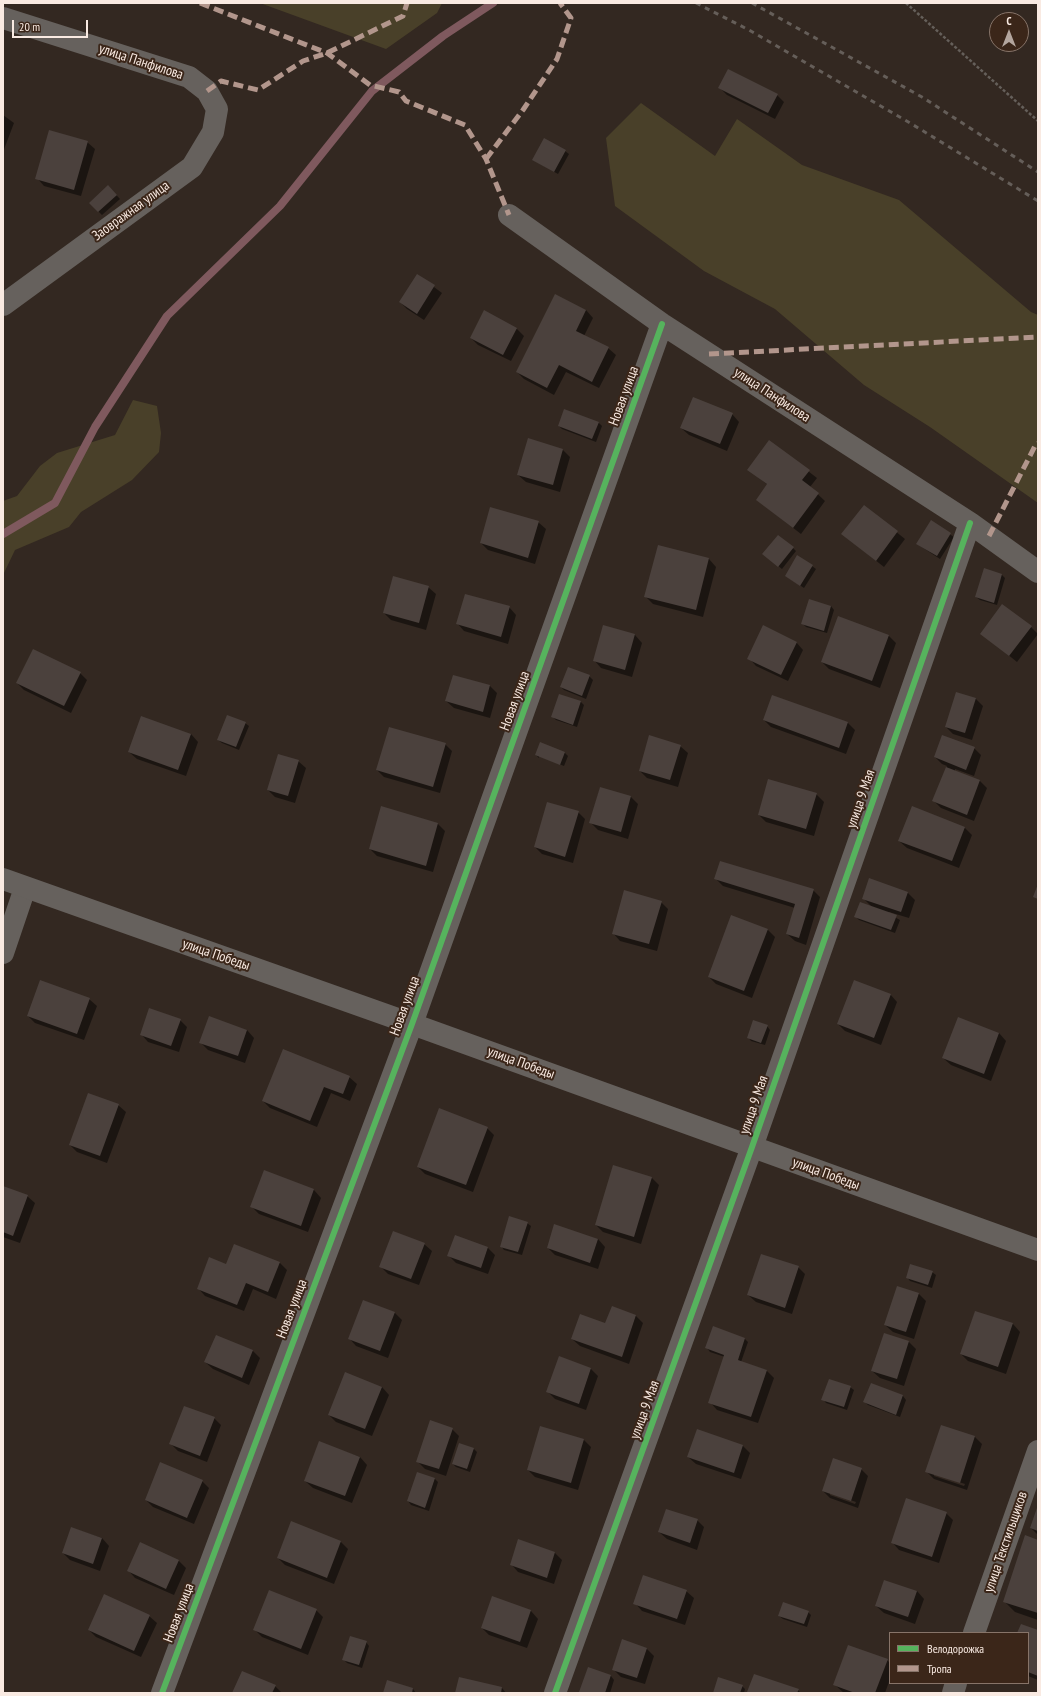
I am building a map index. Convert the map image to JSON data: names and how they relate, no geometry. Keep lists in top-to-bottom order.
{
  "streets": {
    "street": [
      "улица Панфилова",
      "Заовражная улица",
      "Новая улица",
      "улица 9 Мая",
      "улица Победы",
      "улица Текстильщиков"
    ]
  },
  "crossings": [
    ["улица Панфилова", "Заовражная улица"],
    ["улица Панфилова", "Новая улица"],
    ["улица Панфилова", "улица 9 Мая"],
    ["Новая улица", "улица Победы"],
    ["улица 9 Мая", "улица Победы"]
  ],
  "legend": ["Велодорожка", "Тропа"],
  "scale_bar": "20 m",
  "north": "top"
}
